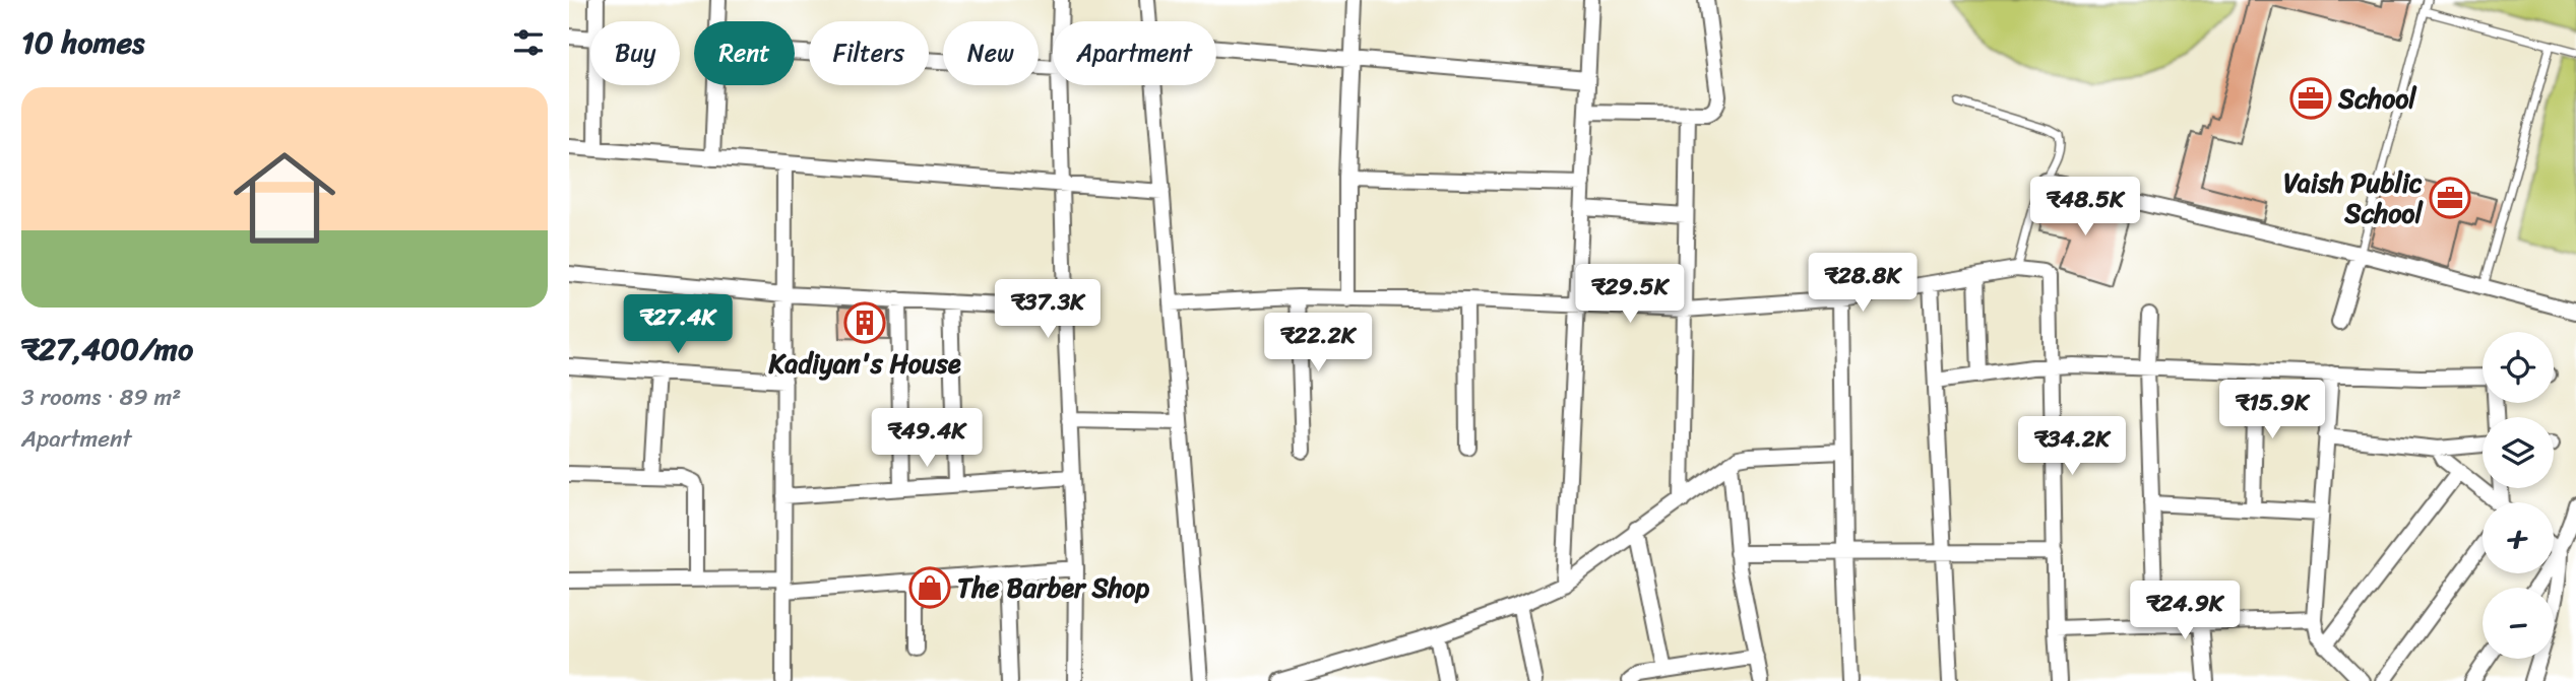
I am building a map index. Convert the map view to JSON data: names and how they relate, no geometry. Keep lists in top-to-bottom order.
{
  "places": {
    "office": ["School", "Vaish Public School"],
    "building": ["Kadiyan's House"],
    "shop": ["The Barber Shop"]
  },
  "page": {
    "heading": "10 homes",
    "chip": [
      "Buy",
      "Rent",
      "Filters",
      "New",
      "Apartment"
    ],
    "list": [
      {
        "name": "₹27,400/mo",
        "note": "3 rooms · 89 m² · Apartment"
      }
    ],
    "price": [
      "₹48.5K",
      "₹28.8K",
      "₹29.5K",
      "₹37.3K",
      "₹27.4K",
      "₹22.2K",
      "₹15.9K",
      "₹49.4K",
      "₹34.2K",
      "₹24.9K"
    ],
    "map_buttons": ["+", "−"]
  }
}
